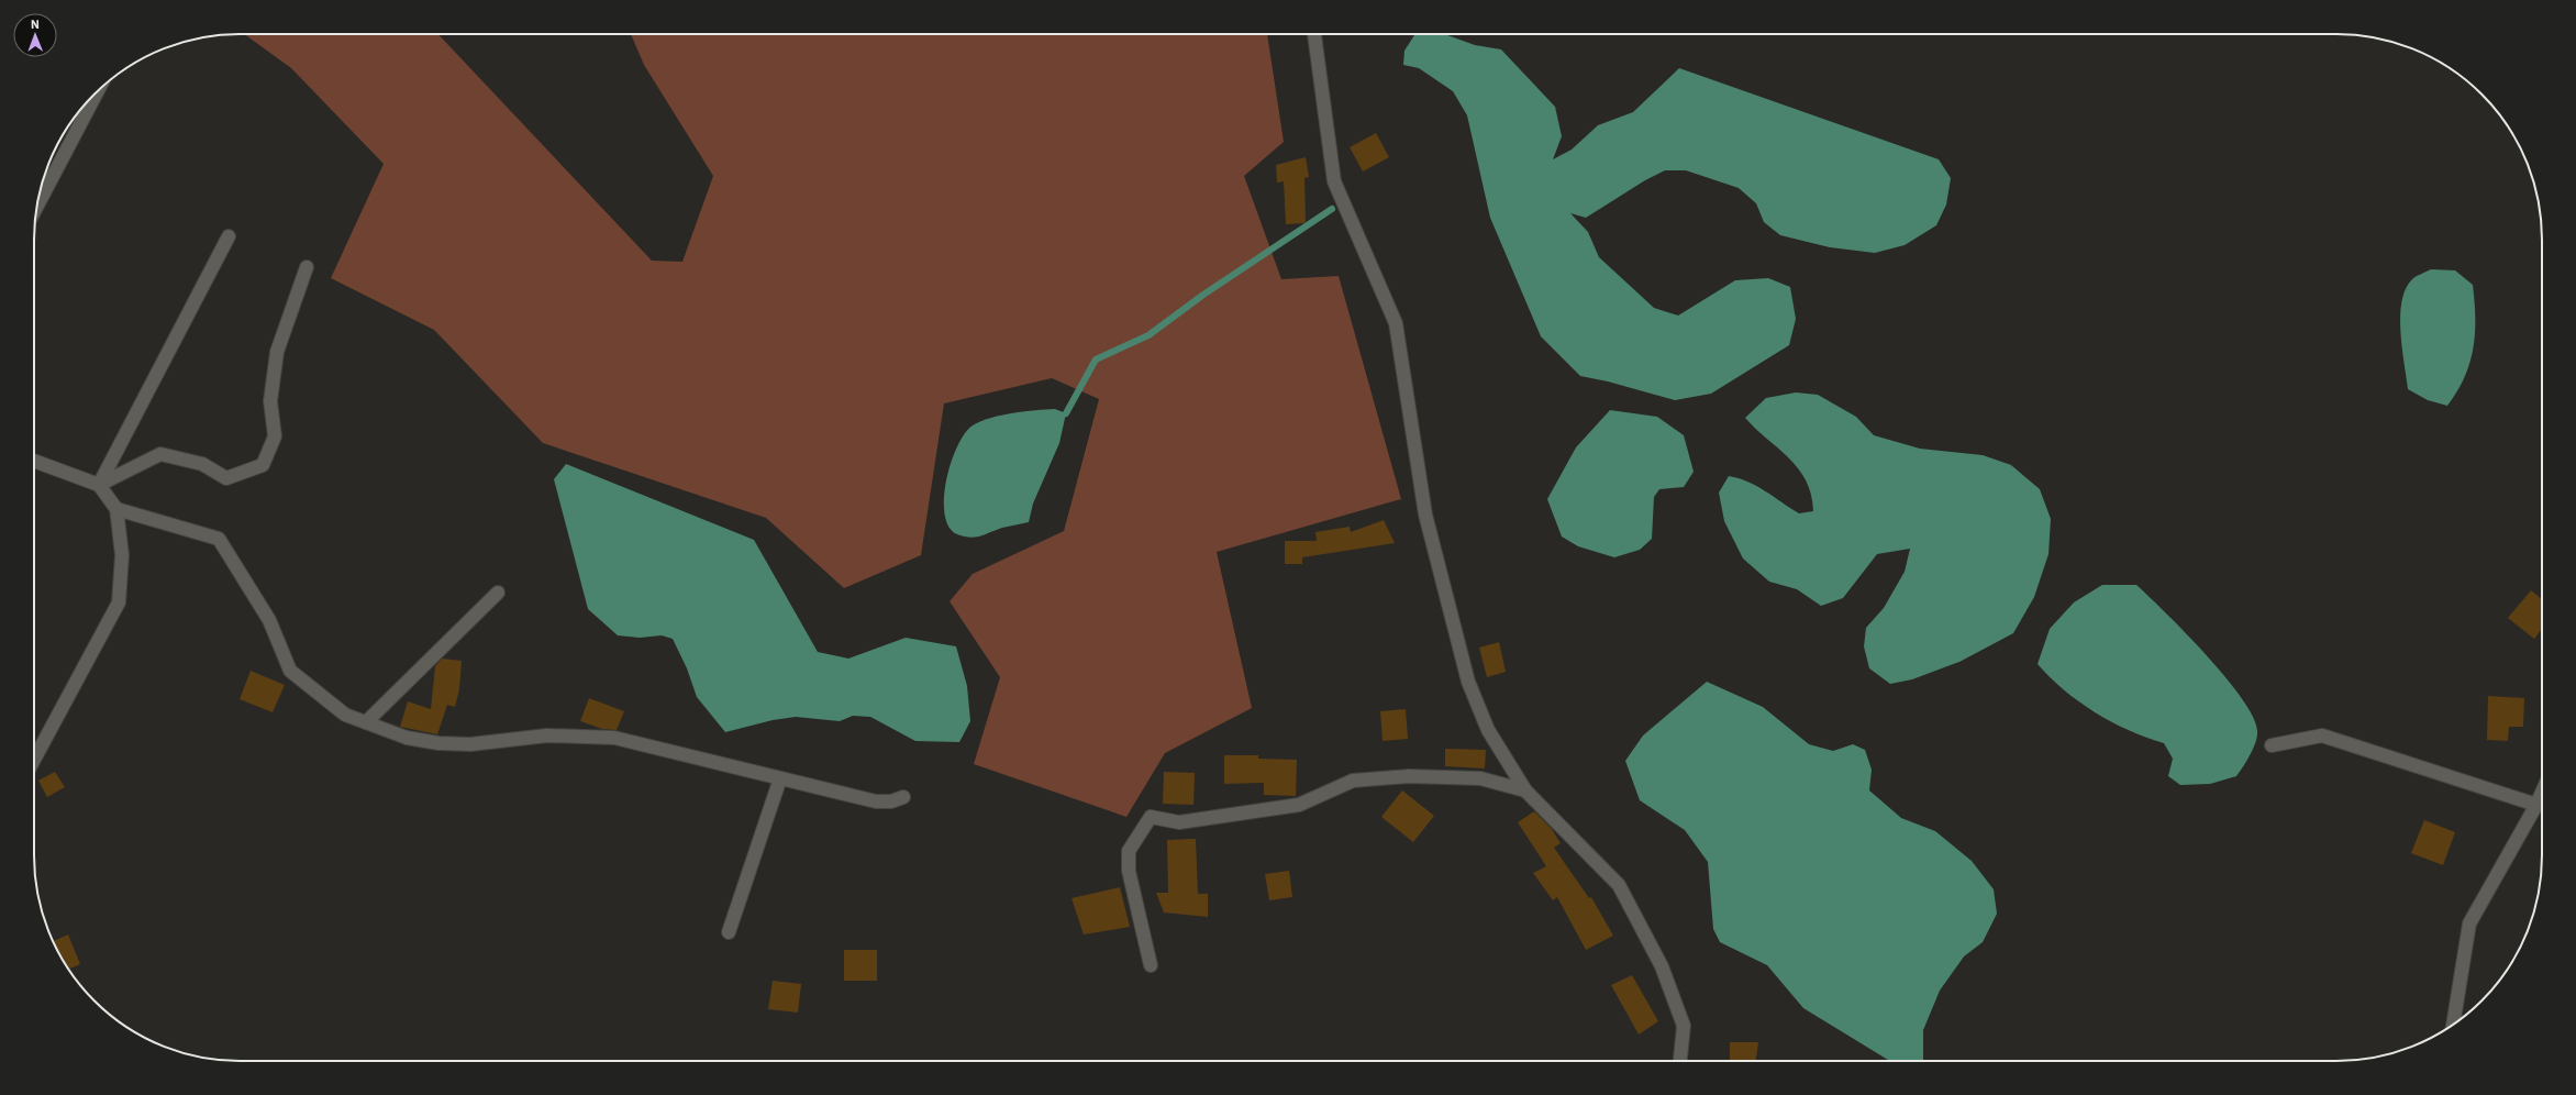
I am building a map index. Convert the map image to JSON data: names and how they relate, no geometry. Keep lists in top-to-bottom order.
{
  "north": "top"
}
